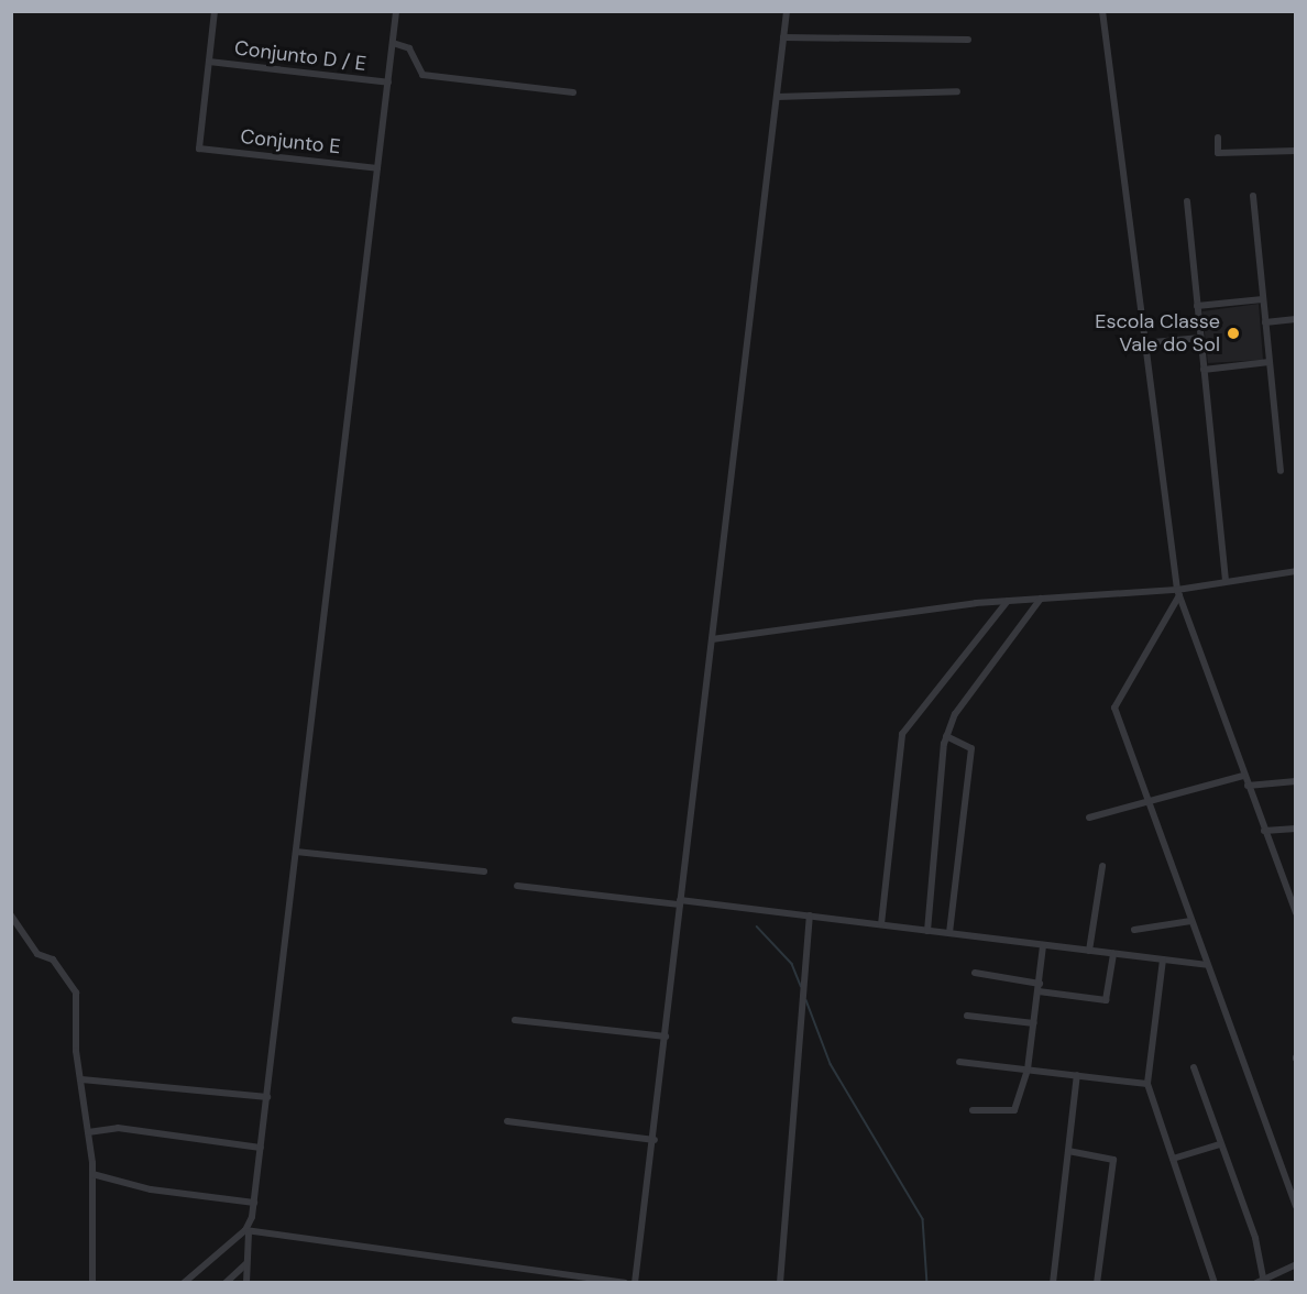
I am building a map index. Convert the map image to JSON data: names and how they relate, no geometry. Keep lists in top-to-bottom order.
{
  "streets": {
    "street": ["Conjunto D / E", "Conjunto E"]
  },
  "crossings": [
    ["Conjunto D / E", "Conjunto E"]
  ],
  "places": ["Escola Classe Vale do Sol"]
}
